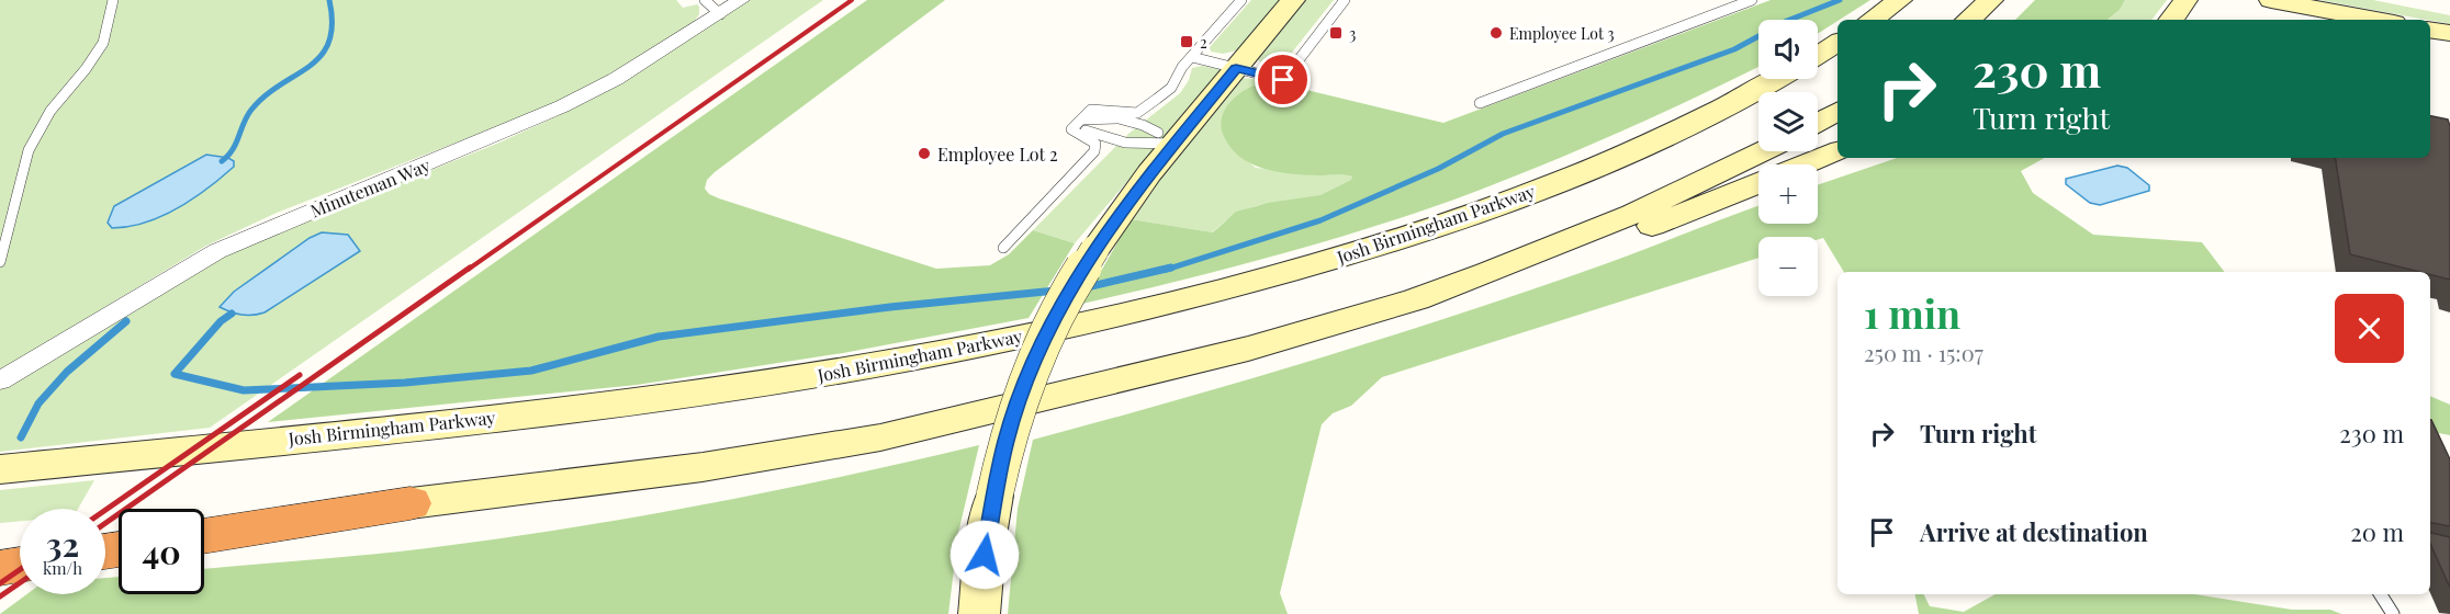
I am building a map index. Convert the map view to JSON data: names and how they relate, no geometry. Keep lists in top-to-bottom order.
{
  "streets": {
    "main road": ["Josh Birmingham Parkway"],
    "street": ["Minuteman Way"]
  },
  "places": {
    "transit": ["3", "2"],
    "other": ["Employee Lot 3", "Employee Lot 2"]
  },
  "page": {
    "map_buttons": ["+", "−"],
    "turn": ["230 m", "Turn right"],
    "heading": ["1 min", "250 m · 15:07"],
    "list": [
      {
        "name": "Turn right",
        "value": "230 m"
      },
      {
        "name": "Arrive at destination",
        "value": "20 m"
      }
    ],
    "speed": "32 km/h",
    "limit": "40"
  }
}
